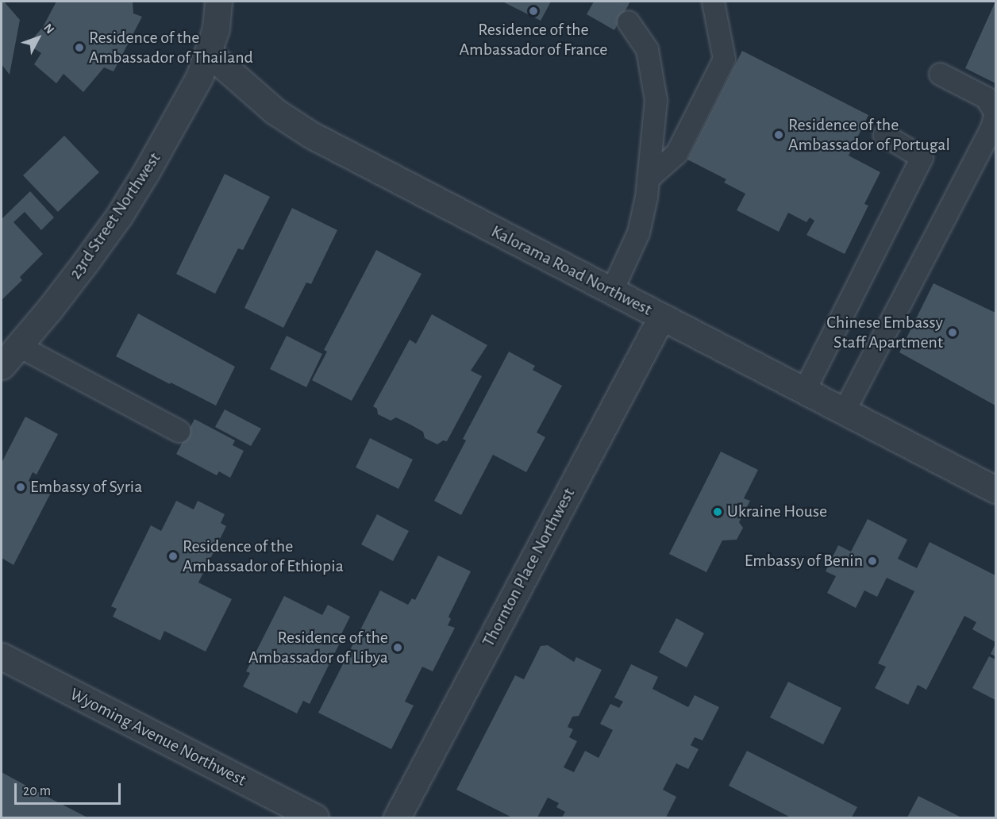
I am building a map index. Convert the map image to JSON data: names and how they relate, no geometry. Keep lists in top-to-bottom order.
{
  "streets": {
    "street": [
      "23rd Street Northwest",
      "Kalorama Road Northwest",
      "Thornton Place Northwest",
      "Wyoming Avenue Northwest"
    ]
  },
  "crossings": [
    ["23rd Street Northwest", "Kalorama Road Northwest"],
    ["Kalorama Road Northwest", "Thornton Place Northwest"]
  ],
  "places": [
    "Residence of the Ambassador of France",
    "Residence of the Ambassador of Thailand",
    "Residence of the Ambassador of Portugal",
    "Chinese Embassy Staff Apartment",
    "Embassy of Syria",
    "Ukraine House",
    "Residence of the Ambassador of Ethiopia",
    "Embassy of Benin",
    "Residence of the Ambassador of Libya"
  ],
  "scale_bar": "20 m",
  "north": "top right"
}
